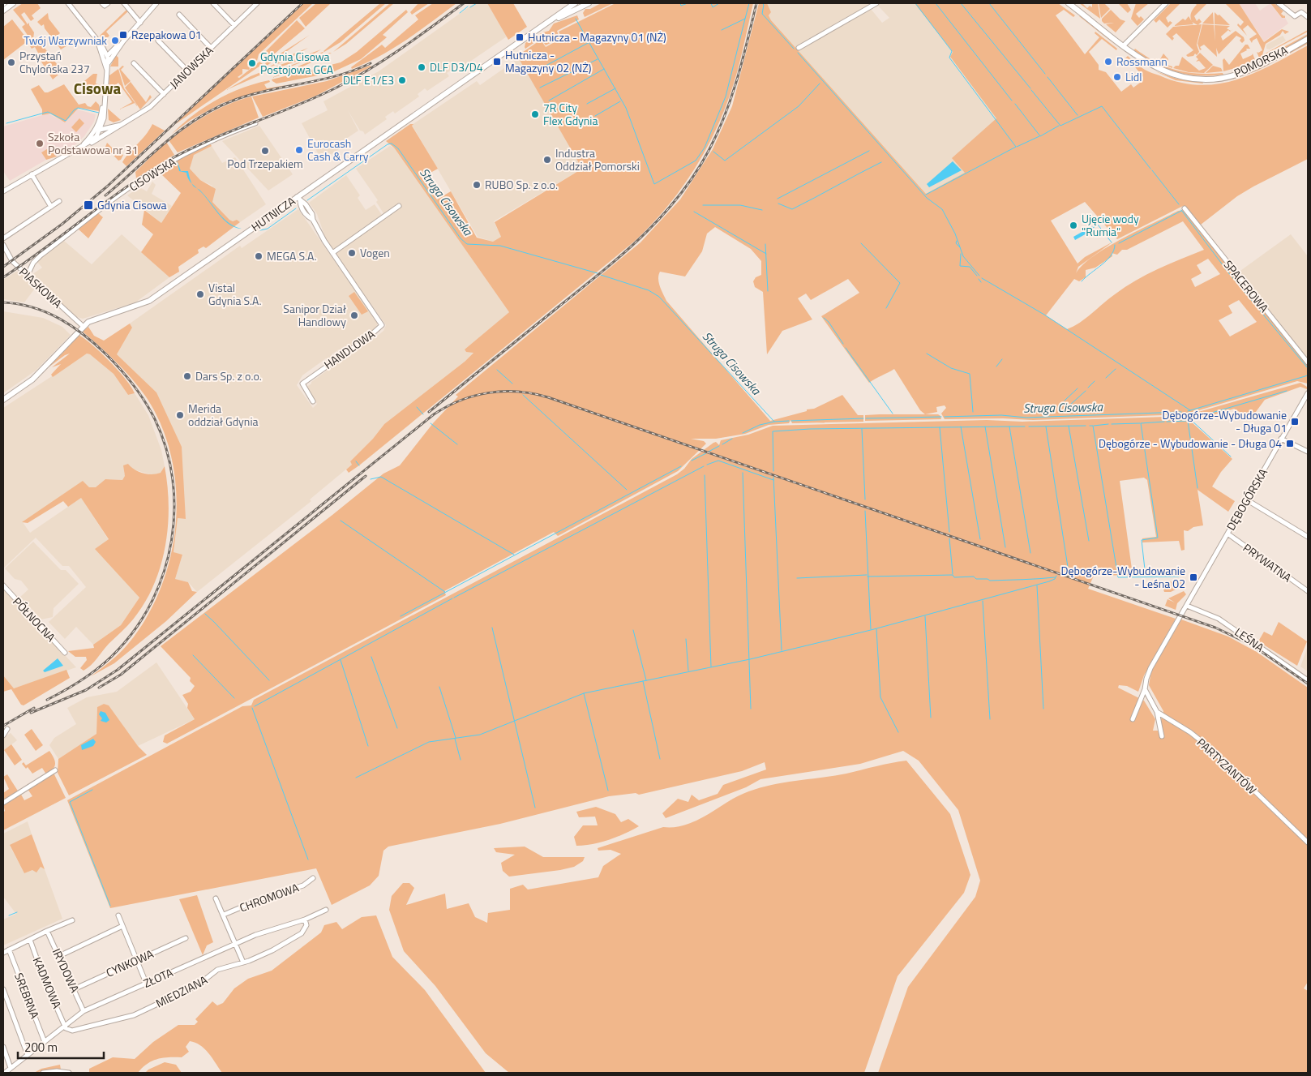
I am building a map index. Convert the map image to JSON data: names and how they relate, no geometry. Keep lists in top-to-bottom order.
{
  "streets": {
    "main road": ["POMORSKA", "HUTNICZA"],
    "street": [
      "JANOWSKA",
      "CISOWSKA",
      "SPACEROWA",
      "PIASKOWA",
      "HANDLOWA",
      "DĘBOGÓRSKA",
      "PRYWATNA",
      "PÓŁNOCNA",
      "LEŚNA",
      "PARTYZANTÓW",
      "CHROMOWA",
      "CYNKOWA",
      "IRYDOWA",
      "ZŁOTA",
      "KADMOWA",
      "MIEDZIANA",
      "SREBRNA"
    ]
  },
  "crossings": [
    ["CISOWSKA", "PIASKOWA"],
    ["HUTNICZA", "PIASKOWA"],
    ["HUTNICZA", "HANDLOWA"],
    ["DĘBOGÓRSKA", "PRYWATNA"],
    ["DĘBOGÓRSKA", "LEŚNA"],
    ["CYNKOWA", "IRYDOWA"],
    ["IRYDOWA", "ZŁOTA"],
    ["ZŁOTA", "KADMOWA"],
    ["ZŁOTA", "MIEDZIANA"],
    ["ZŁOTA", "SREBRNA"],
    ["KADMOWA", "MIEDZIANA"]
  ],
  "districts": ["Cisowa"],
  "water": ["Struga Cisowska"],
  "places": {
    "transit": [
      "Rzepakowa 01",
      "Hutnicza - Magazyny 01 (NŻ)",
      "Hutnicza - Magazyny 02 (NŻ)",
      "Gdynia Cisowa",
      "Dębogórze-Wybudowanie - Długa 01",
      "Dębogórze - Wybudowanie - Długa 04",
      "Dębogórze-Wybudowanie - Leśna 02"
    ],
    "other": [
      "Twój Warzywniak",
      "Rossmann",
      "Przystań Chylońska 237",
      "Gdynia Cisowa Postojowa GCA",
      "DLF D3/D4",
      "Lidl",
      "DLF E1/E3",
      "7R City Flex Gdynia",
      "Szkoła Podstawowa nr 31",
      "Eurocash Cash & Carry",
      "Pod Trzepakiem",
      "Industra Oddział Pomorski",
      "RUBO Sp. z o.o.",
      "Ujęcie wody \"Rumia\"",
      "Vogen",
      "MEGA S.A.",
      "Vistal Gdynia S.A.",
      "Sanipor Dział Handlowy",
      "Dars Sp. z o.o.",
      "Merida oddział Gdynia"
    ]
  },
  "scale_bar": "200 m"
}
